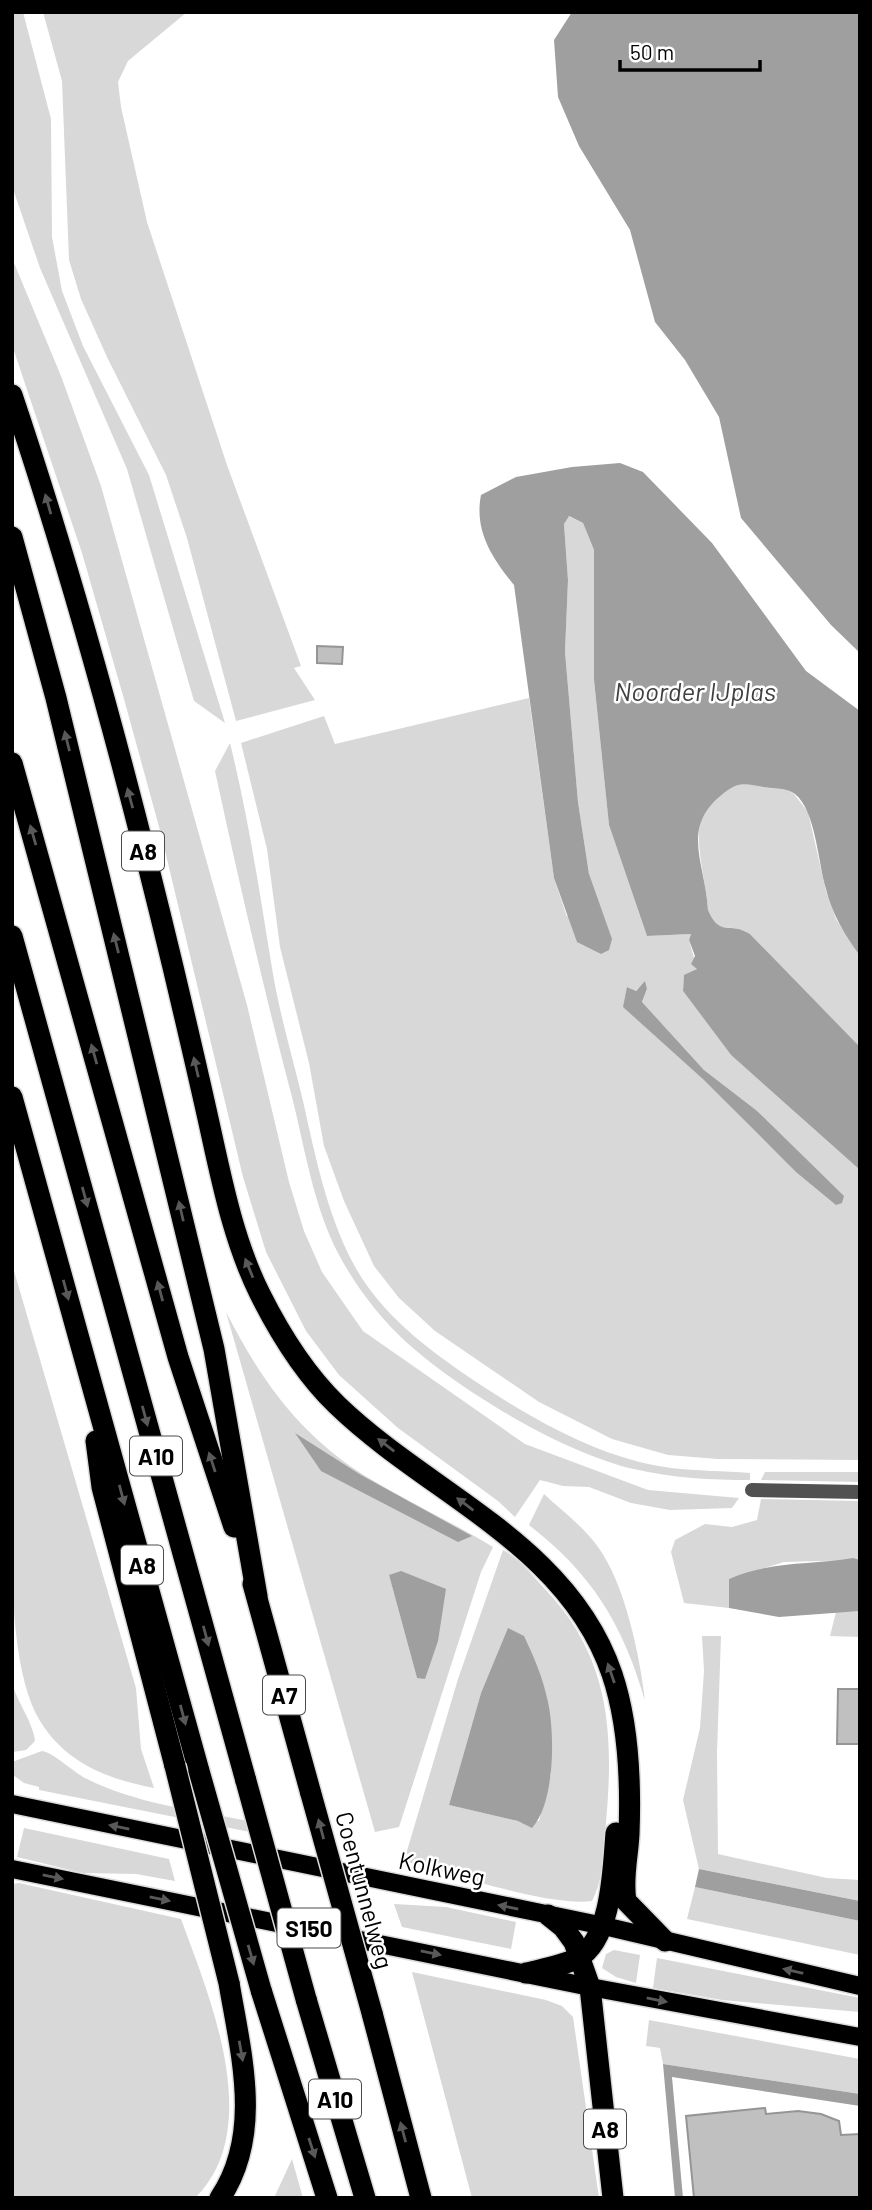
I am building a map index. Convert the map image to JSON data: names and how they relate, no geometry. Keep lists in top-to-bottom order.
{
  "streets": {
    "highway": [
      "A8",
      "A10",
      "A7",
      "Coentunnelweg"
    ],
    "main road": ["Kolkweg", "S150"]
  },
  "crossings": [
    ["A8", "Kolkweg"],
    ["A8", "Coentunnelweg"],
    ["A8", "S150"]
  ],
  "water": ["Noorder IJplas"],
  "scale_bar": "50 m"
}
